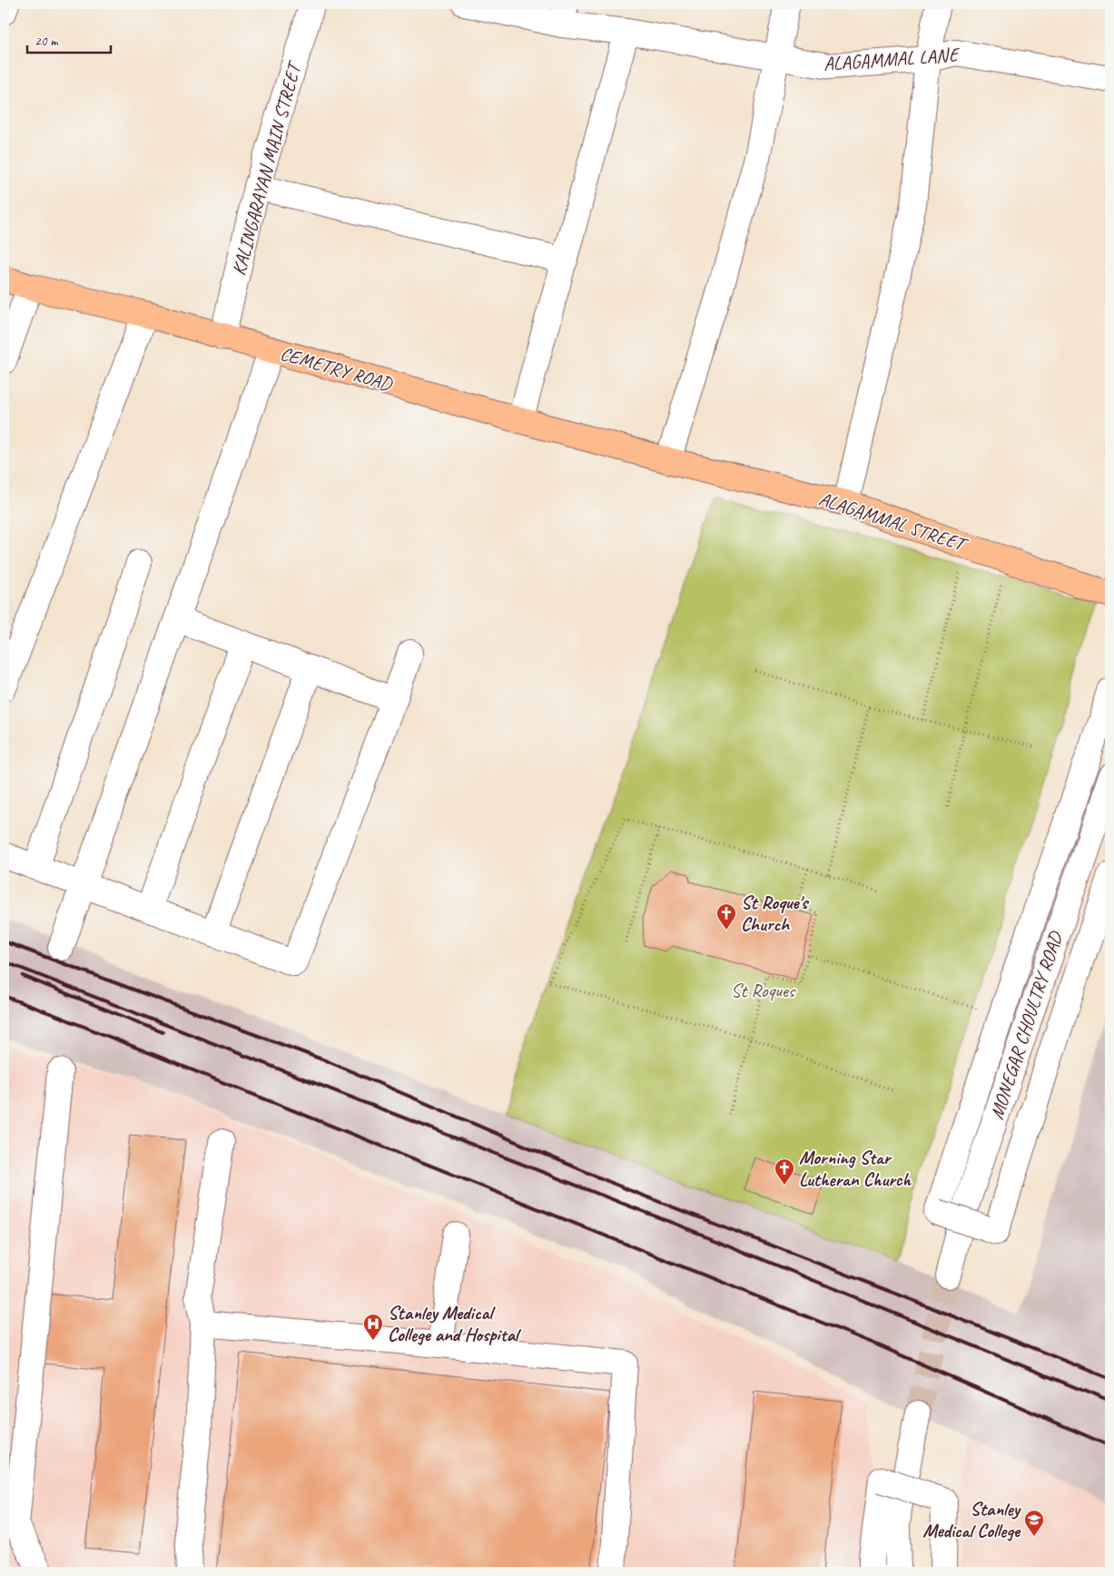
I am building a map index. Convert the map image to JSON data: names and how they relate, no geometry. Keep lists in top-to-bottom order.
{
  "streets": {
    "main road": ["CEMETRY ROAD", "ALAGAMMAL STREET"],
    "street": ["ALAGAMMAL LANE", "KALINGARAYAN MAIN STREET", "MONEGAR CHOULTRY ROAD"]
  },
  "crossings": [
    ["KALINGARAYAN MAIN STREET", "CEMETRY ROAD"],
    ["CEMETRY ROAD", "ALAGAMMAL STREET"]
  ],
  "parks": ["St Roques"],
  "places": {
    "church": ["St Roque's Church", "Morning Star Lutheran Church"],
    "hospital": ["Stanley Medical College and Hospital"],
    "school or university": ["Stanley Medical College"]
  },
  "scale_bar": "20 m"
}
